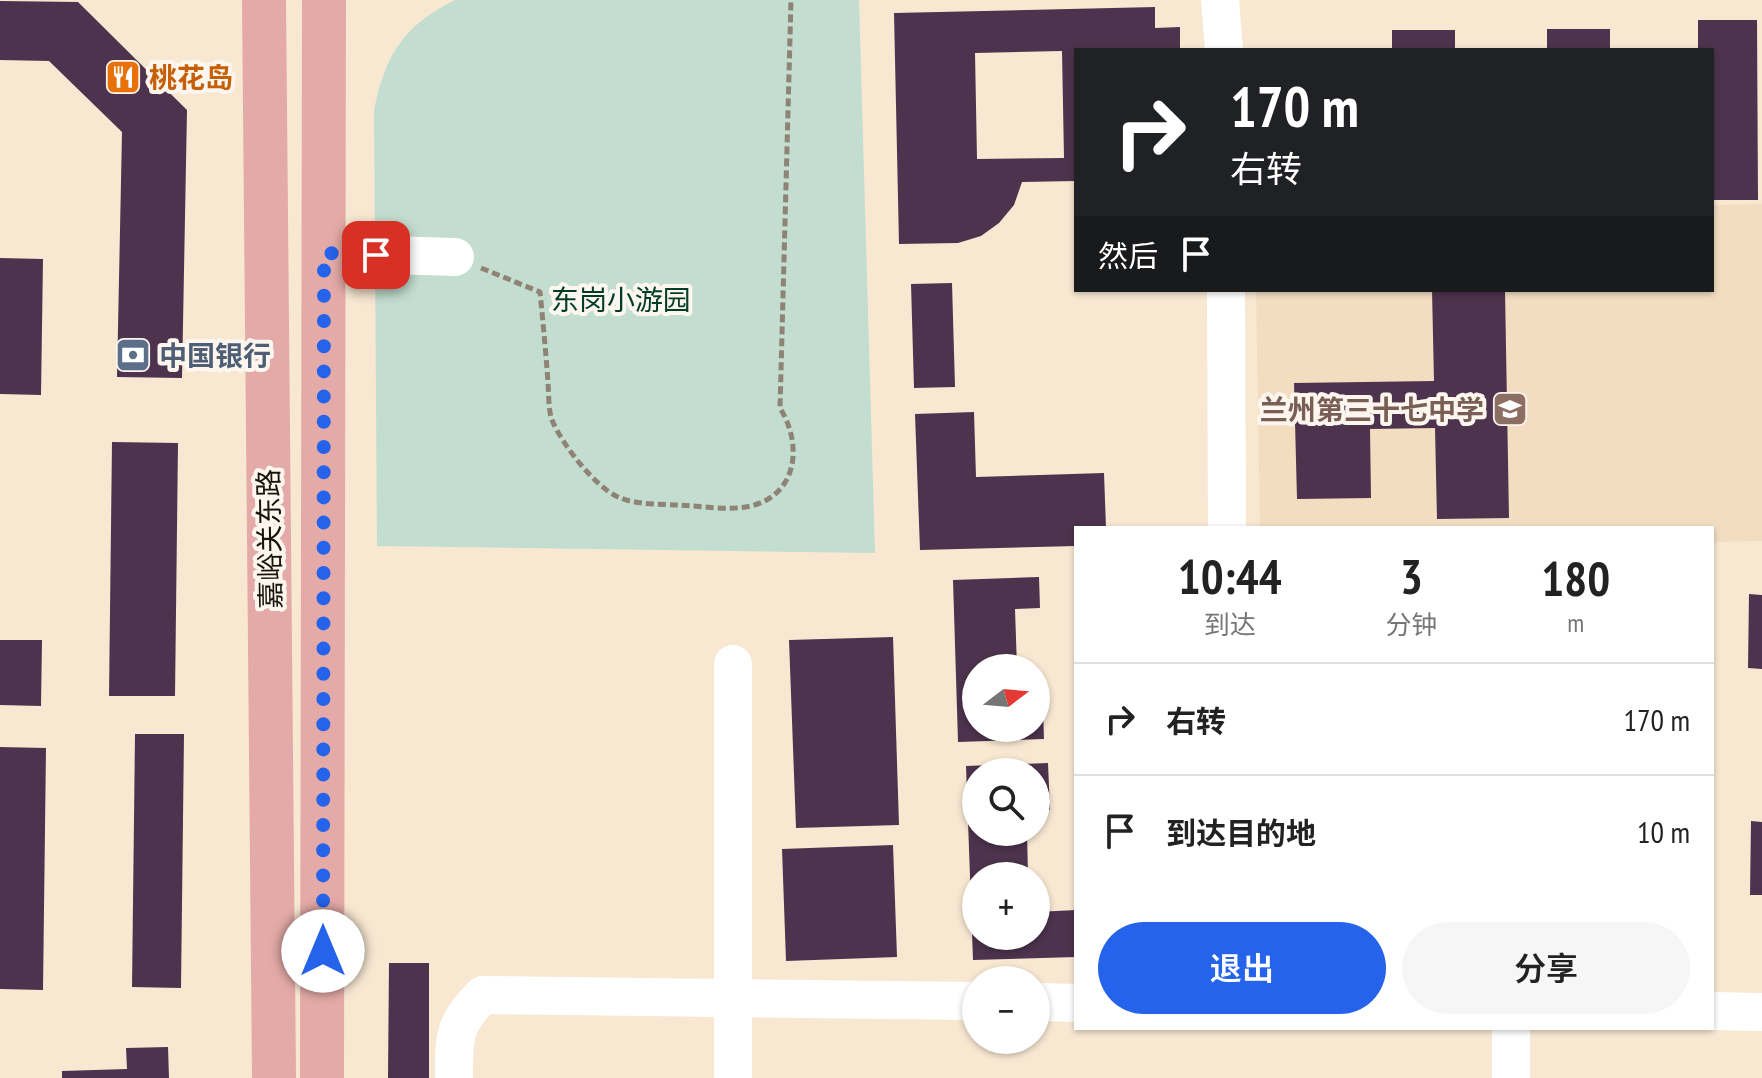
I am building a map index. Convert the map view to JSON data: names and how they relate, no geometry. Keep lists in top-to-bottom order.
{
  "streets": {
    "main road": ["嘉峪关东路"]
  },
  "parks": ["东岗小游园"],
  "places": {
    "restaurant": ["桃花岛"],
    "bank": ["中国银行"],
    "school or university": ["兰州第三十七中学"]
  },
  "north": "right",
  "page": {
    "turn": ["170 m", "右转"],
    "then": "然后",
    "eta": [
      "10:44",
      "到达",
      "3",
      "分钟",
      "180",
      "m"
    ],
    "map_buttons": ["+", "−"],
    "list": [
      {
        "name": "右转",
        "value": "170 m"
      },
      {
        "name": "到达目的地",
        "value": "10 m"
      }
    ],
    "buttons": ["退出", "分享"]
  }
}
